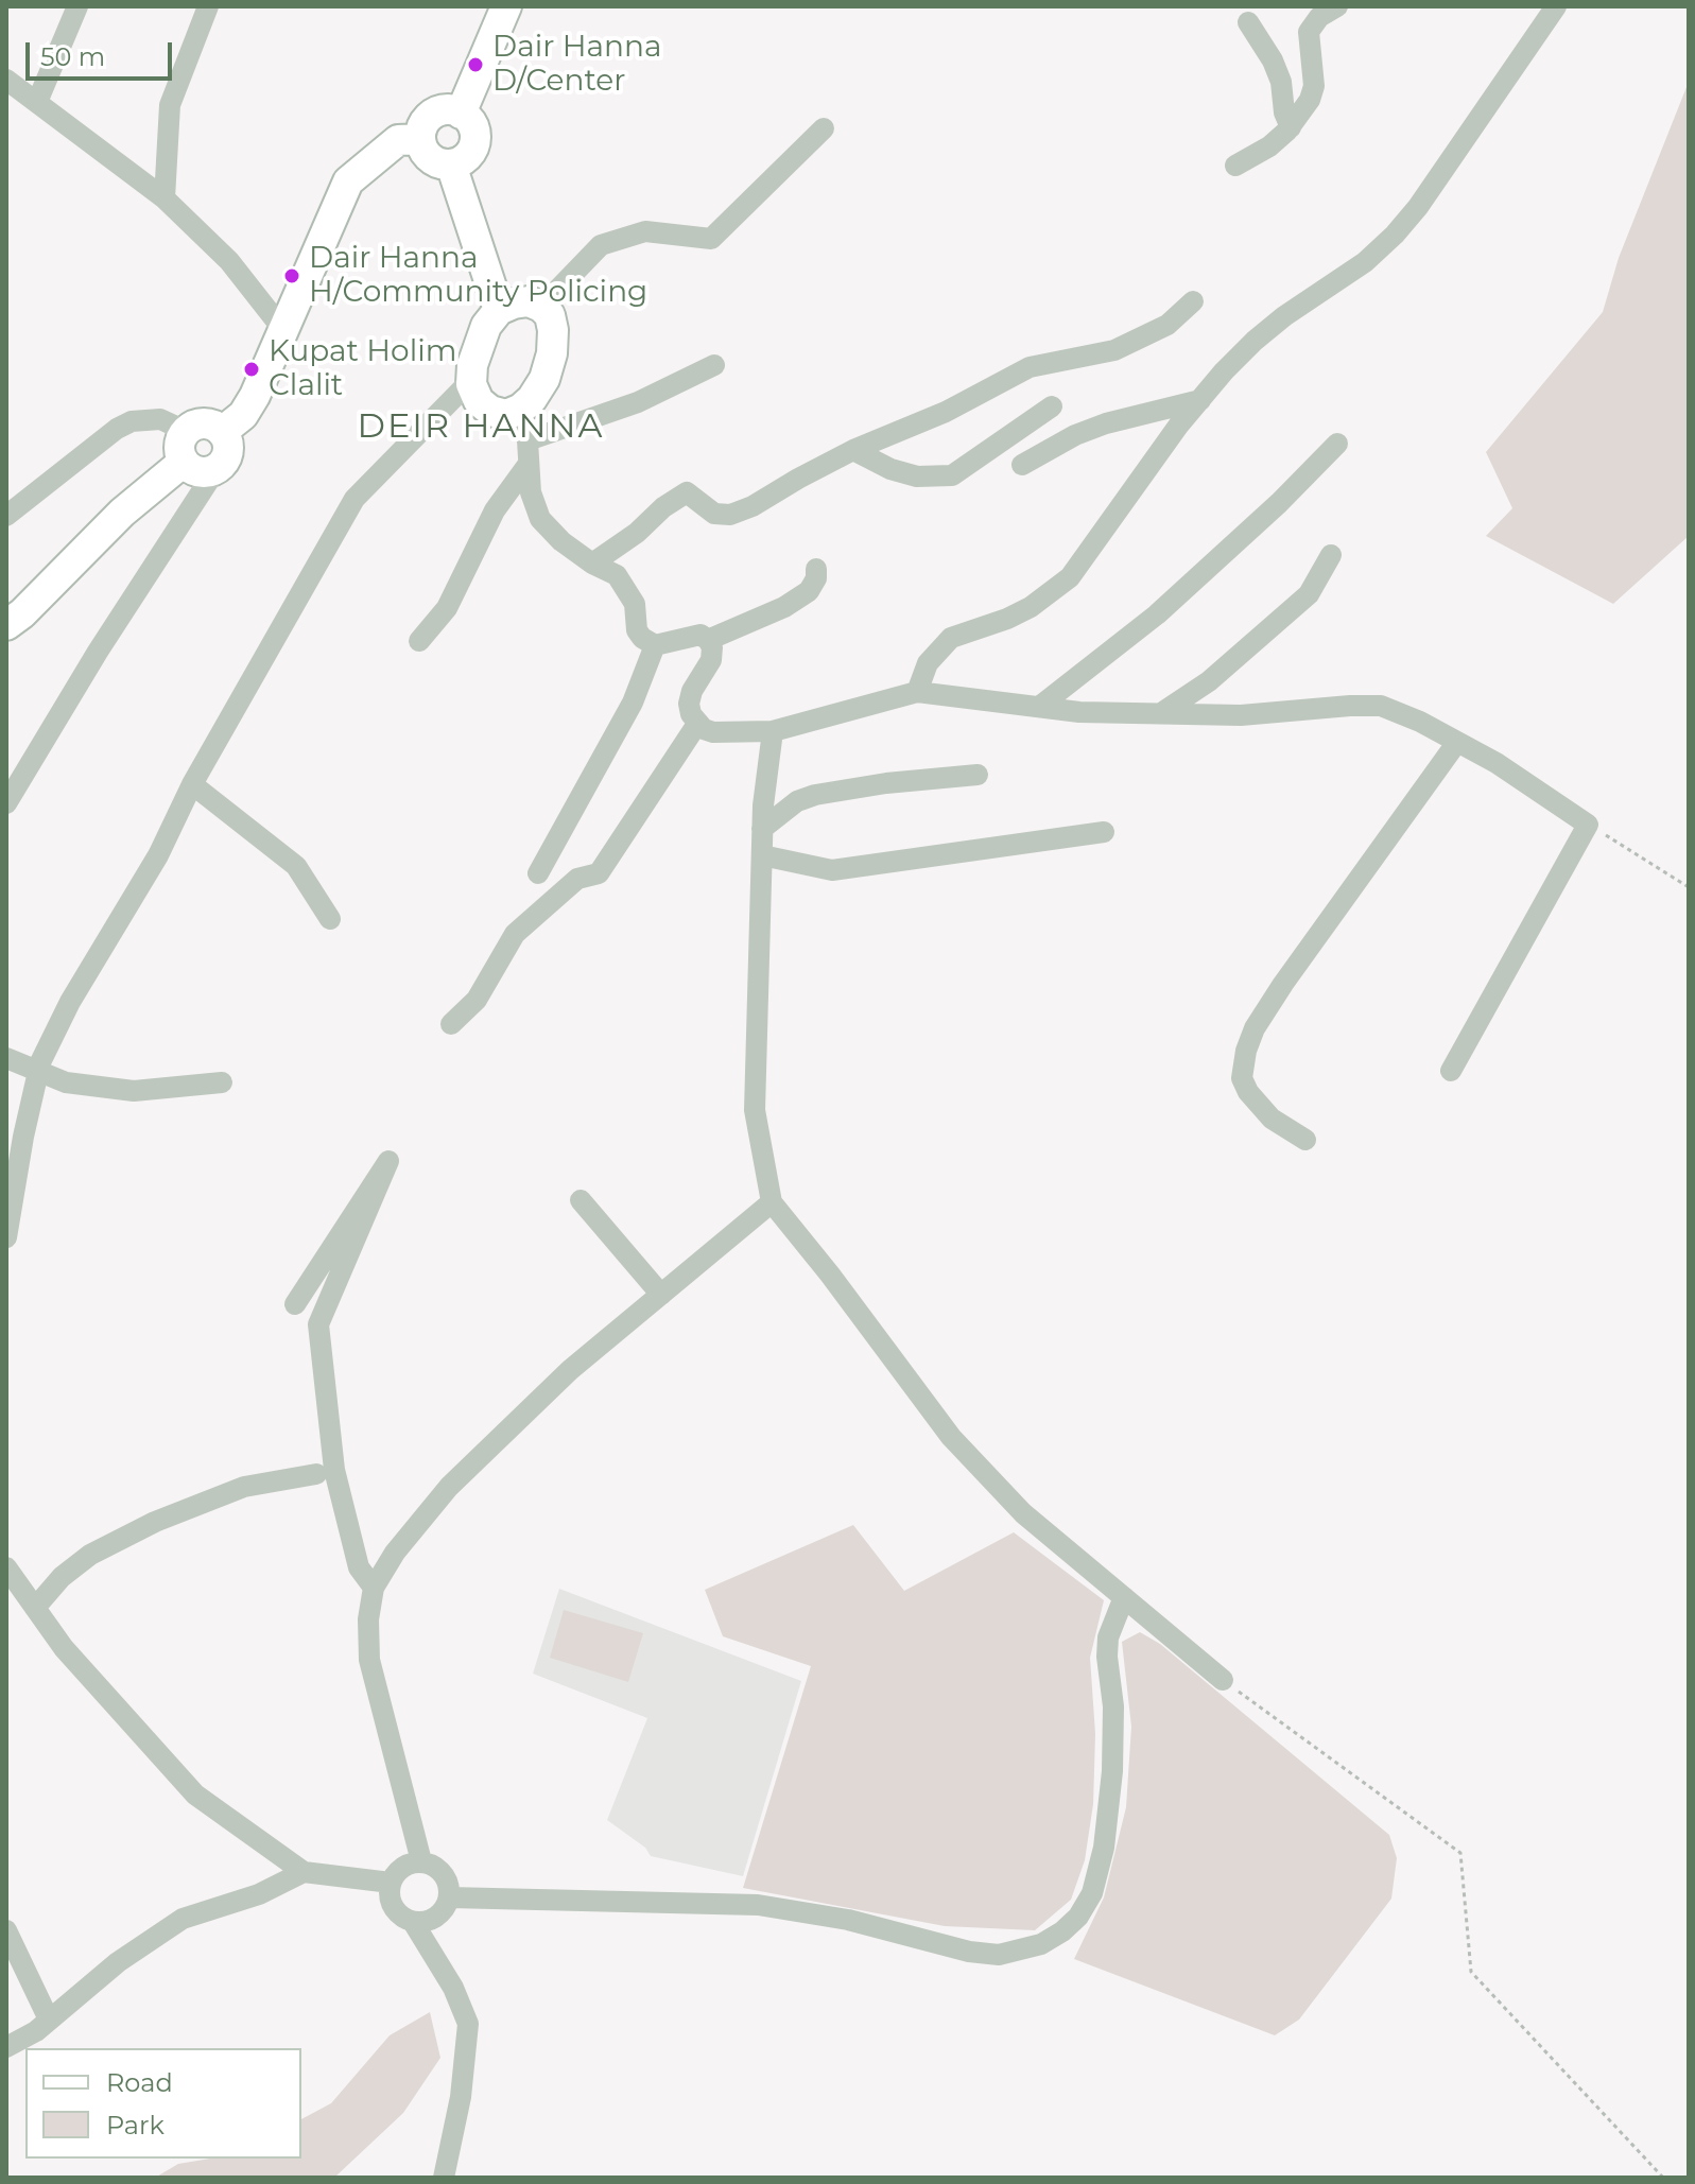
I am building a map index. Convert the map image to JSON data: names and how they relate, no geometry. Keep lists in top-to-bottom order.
{
  "districts": ["DEIR HANNA"],
  "places": ["Dair Hanna D/Center", "Dair Hanna H/Community Policing", "Kupat Holim Clalit"],
  "legend": ["Road", "Park"],
  "scale_bar": "50 m"
}
